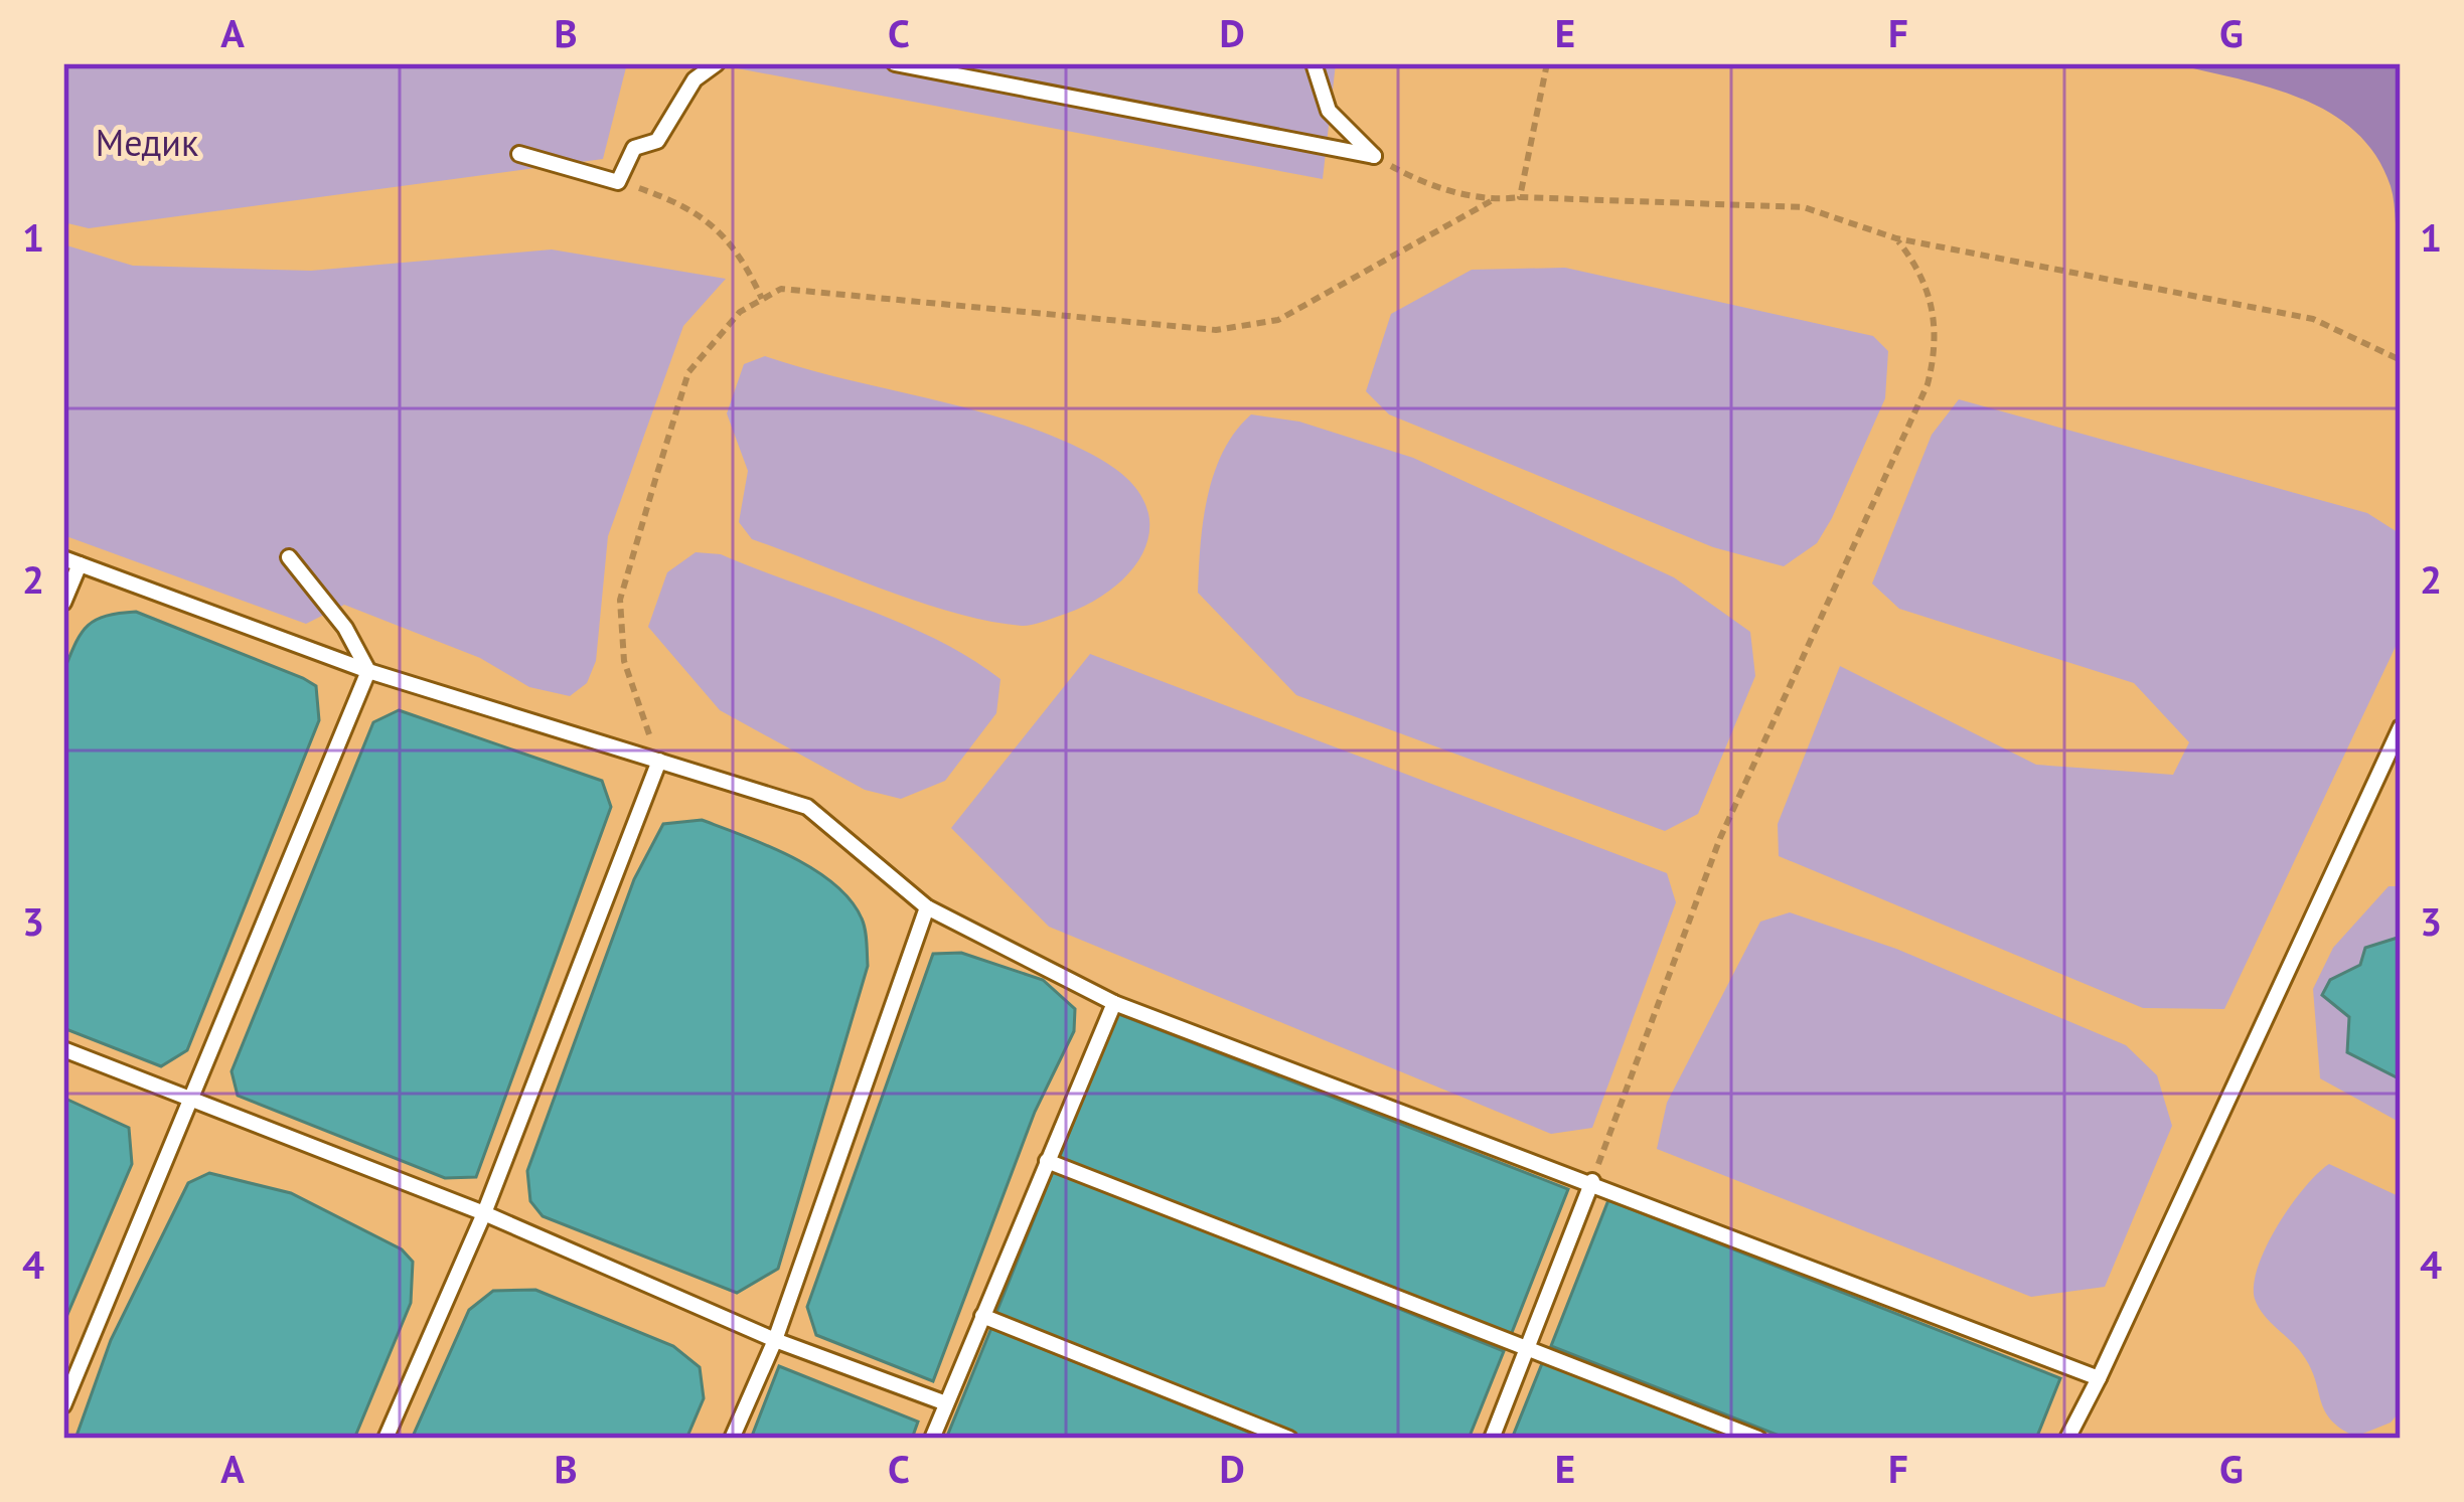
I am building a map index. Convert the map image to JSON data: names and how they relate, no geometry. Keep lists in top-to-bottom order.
{
  "parks": ["Медик"],
  "grid": {
    "columns": [
      "A",
      "B",
      "C",
      "D",
      "E",
      "F",
      "G"
    ],
    "rows": [
      "1",
      "2",
      "3",
      "4"
    ]
  }
}
